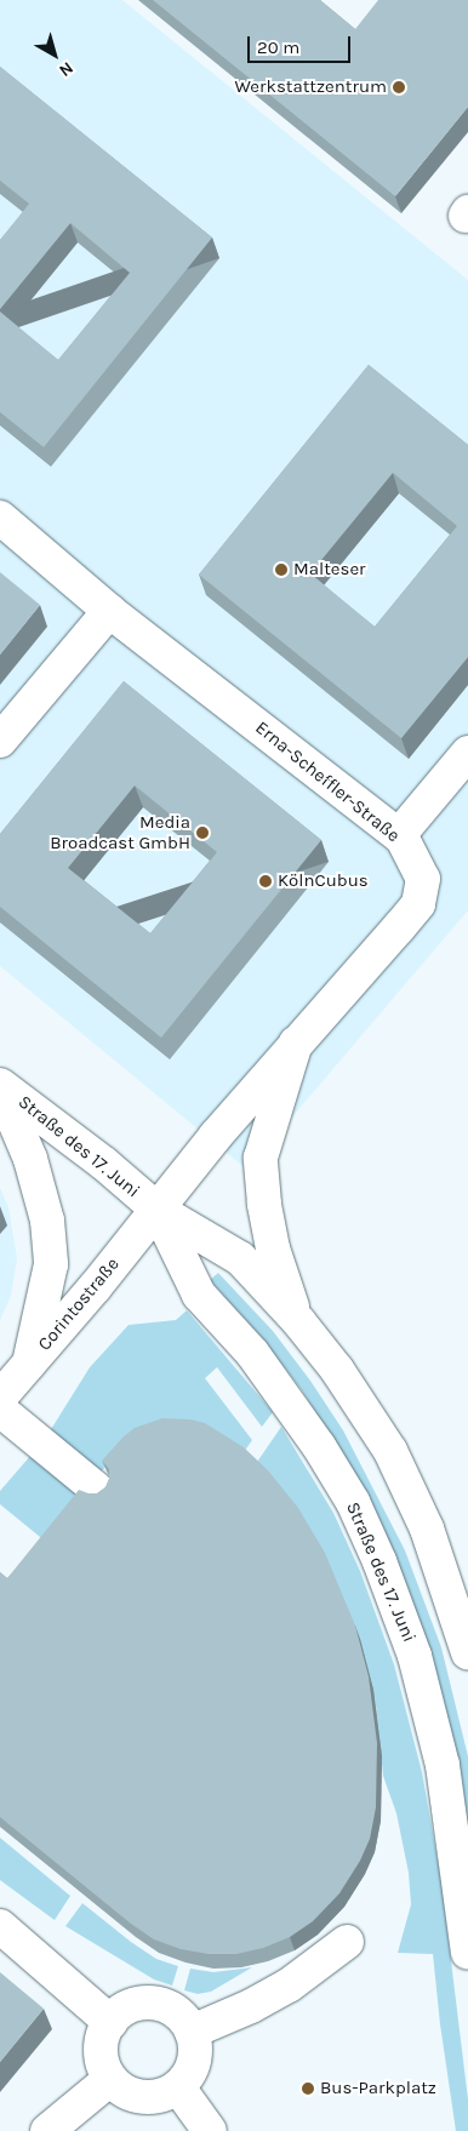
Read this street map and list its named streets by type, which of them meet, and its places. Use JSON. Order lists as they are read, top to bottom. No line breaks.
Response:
{"streets":{"main road":["Erna-Scheffler-Straße","Straße des 17. Juni","Corintostraße"]},"crossings":[["Erna-Scheffler-Straße","Straße des 17. Juni"],["Erna-Scheffler-Straße","Corintostraße"],["Straße des 17. Juni","Corintostraße"]],"places":["Werkstattzentrum","Malteser","Media Broadcast GmbH","KölnCubus","Bus-Parkplatz"],"scale_bar":"20 m","north":"bottom right"}
